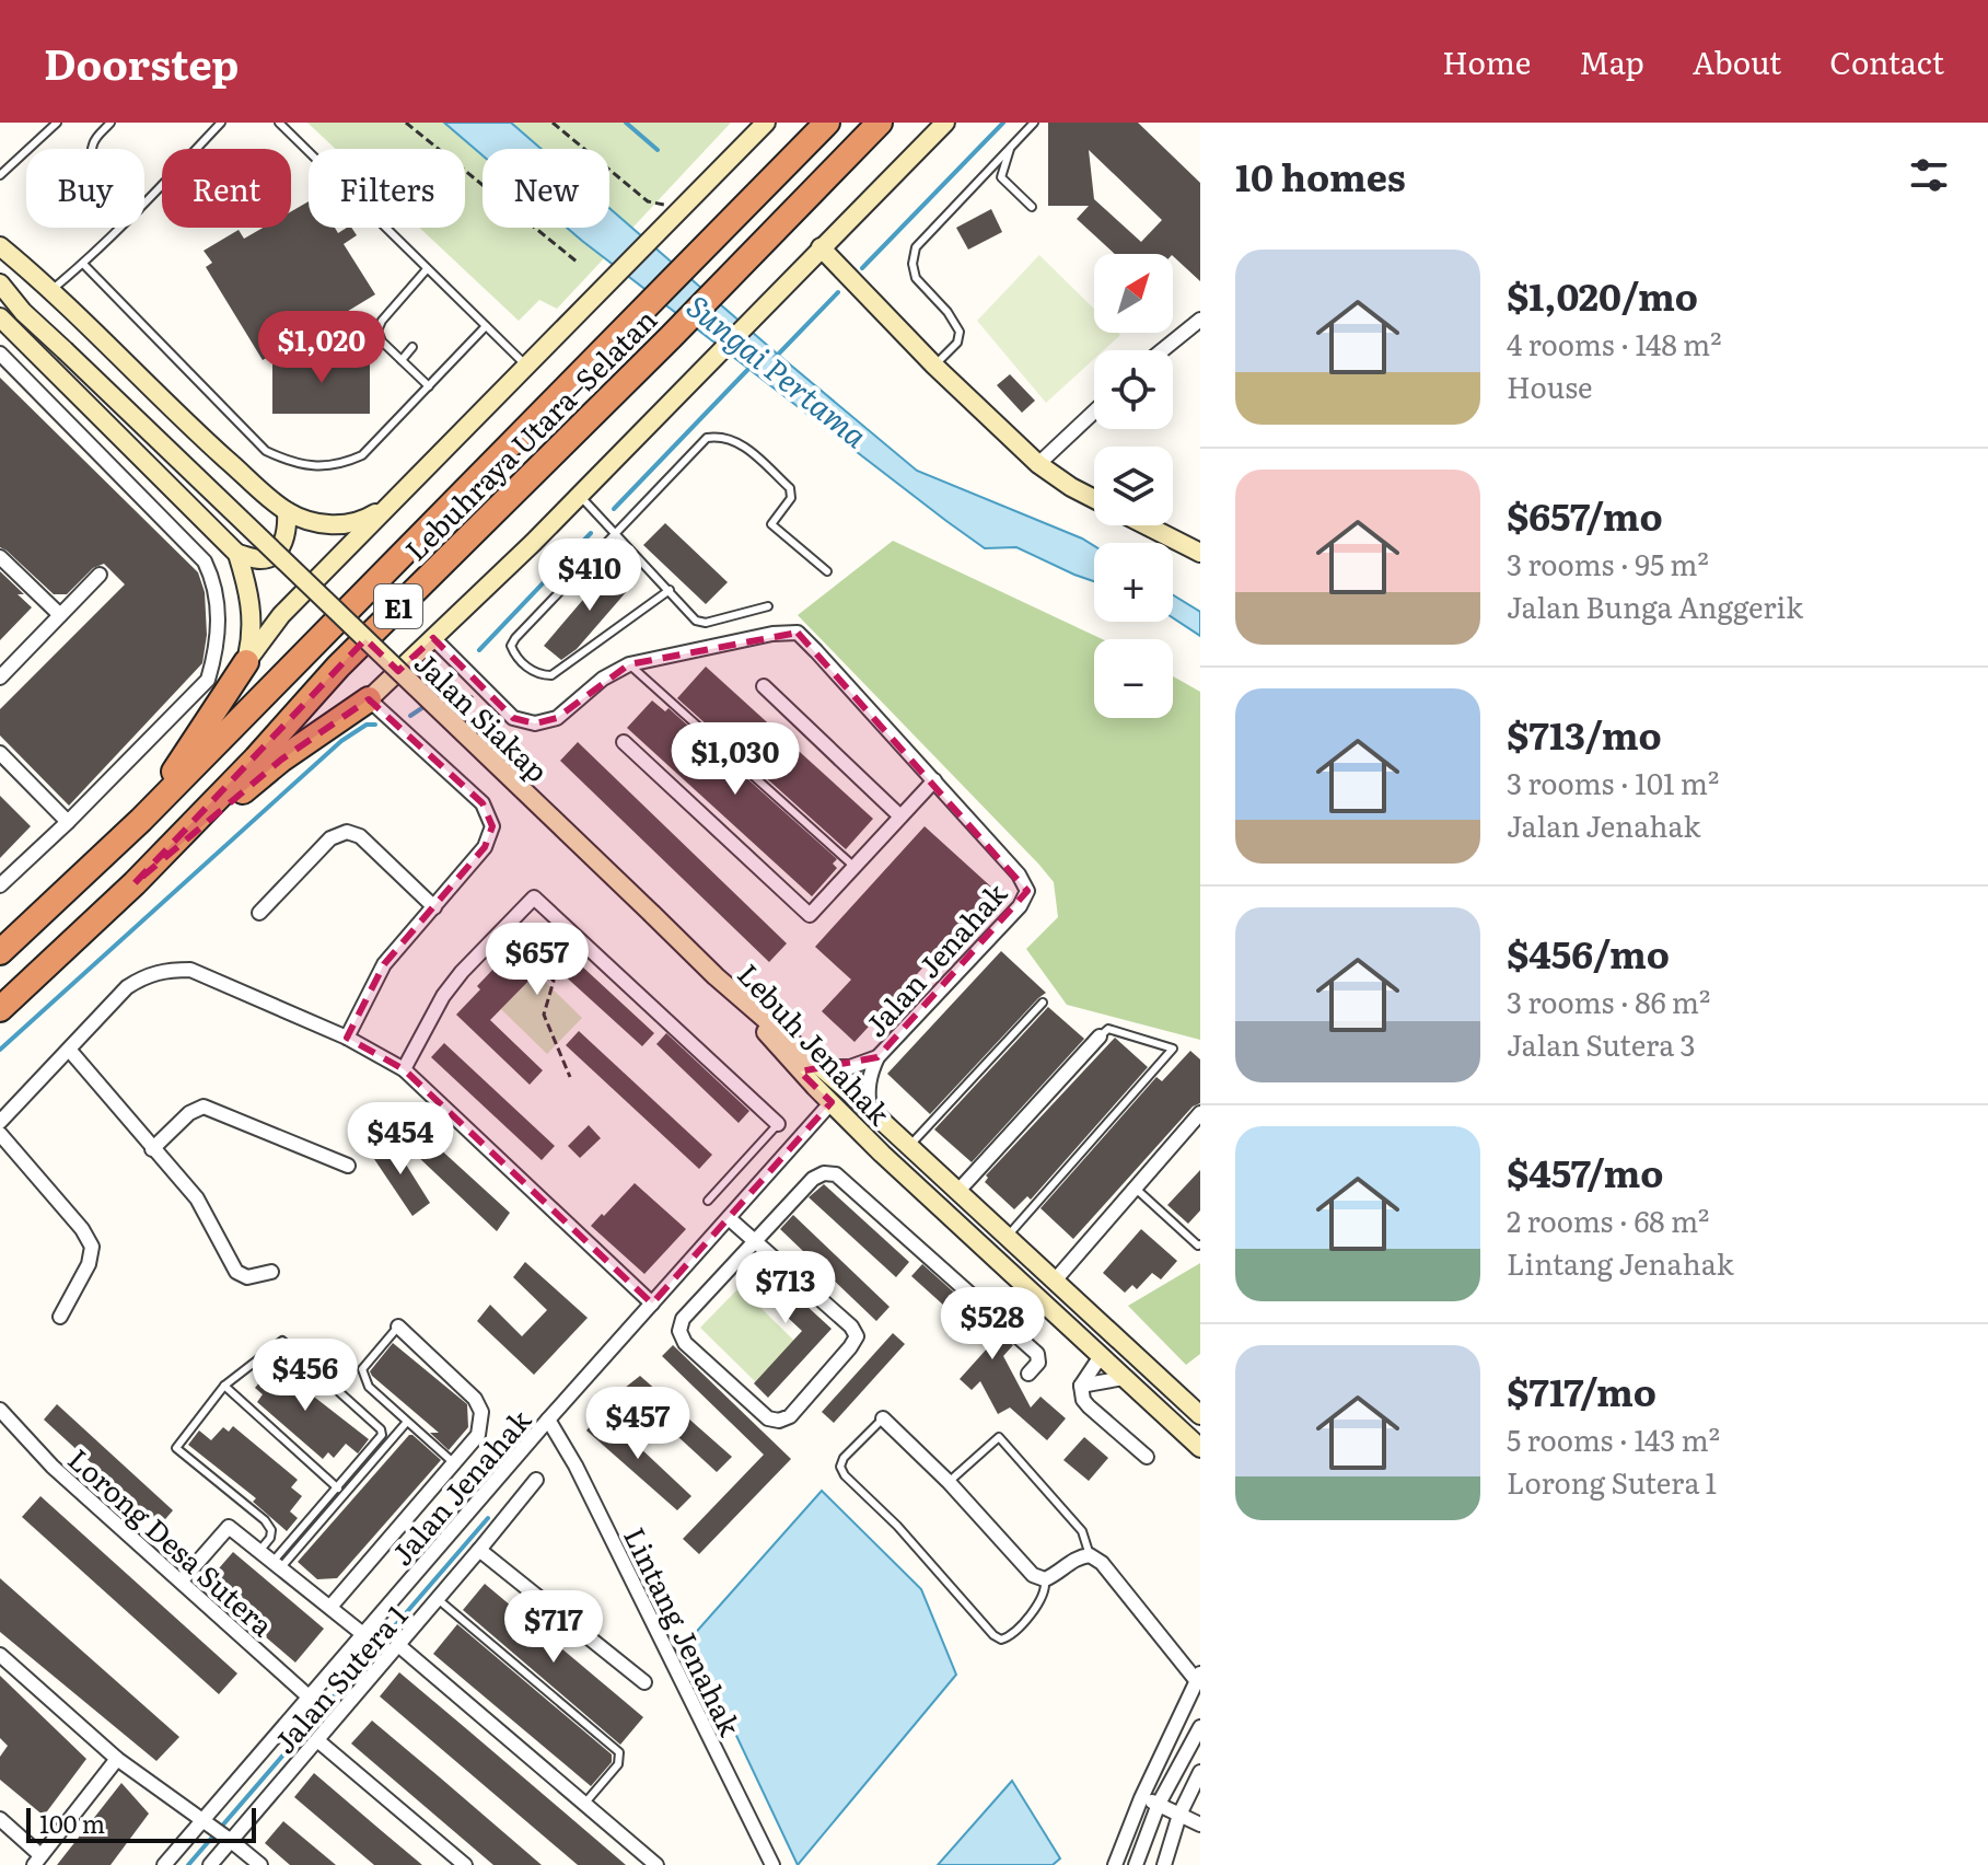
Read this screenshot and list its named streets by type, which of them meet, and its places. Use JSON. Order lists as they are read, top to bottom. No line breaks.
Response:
{"streets":{"highway":["Lebuhraya Utara–Selatan","E1"],"street":["Jalan Siakap","Jalan Jenahak","Lebuh Jenahak","Lorong Desa Sutera","Lintang Jenahak","Jalan Sutera 1"]},"crossings":[["Jalan Siakap","Lebuh Jenahak"],["Jalan Jenahak","Lebuh Jenahak"],["Jalan Jenahak","Lorong Desa Sutera"],["Jalan Jenahak","Lintang Jenahak"]],"water":["Sungai Pertama"],"scale_bar":"100 m","north":"top right","page":{"header":"Doorstep","nav":["Home","Map","About","Contact"],"heading":"10 homes","chip":["Buy","Rent","Filters","New"],"list":[{"name":"$1,020/mo","note":"4 rooms · 148 m² · House"},{"name":"$657/mo","note":"3 rooms · 95 m² · Jalan Bunga Anggerik"},{"name":"$713/mo","note":"3 rooms · 101 m² · Jalan Jenahak"},{"name":"$456/mo","note":"3 rooms · 86 m² · Jalan Sutera 3"},{"name":"$457/mo","note":"2 rooms · 68 m² · Lintang Jenahak"},{"name":"$717/mo","note":"5 rooms · 143 m² · Lorong Sutera 1"}],"map_buttons":["+","−"],"price":["$1,020","$410","$1,030","$657","$454","$713","$528","$456","$457","$717"],"scale":"100 m"}}
